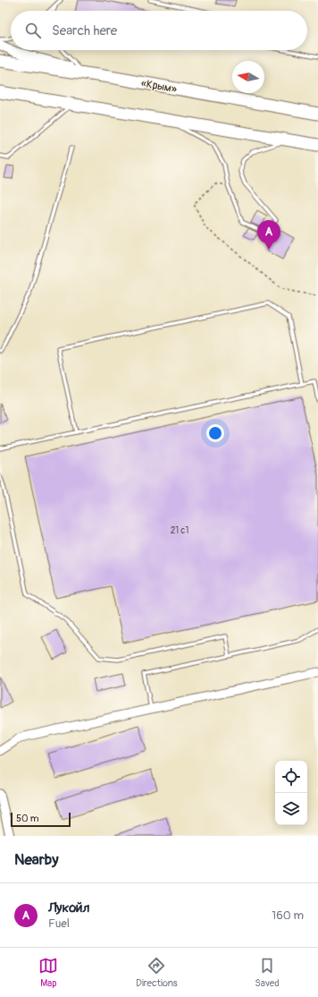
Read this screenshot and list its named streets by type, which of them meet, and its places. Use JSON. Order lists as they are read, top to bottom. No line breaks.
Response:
{"streets":{"highway":["«Крым»"]},"house_numbers":["21 с1"],"scale_bar":"50 m","north":"left","page":{"search":"Search here","pins":"A","scale":"50 m","heading":"Nearby","list":[{"mark":"A","name":"Лукойл","note":"Fuel","value":"160 m"}],"nav":["Map","Directions","Saved"]}}
